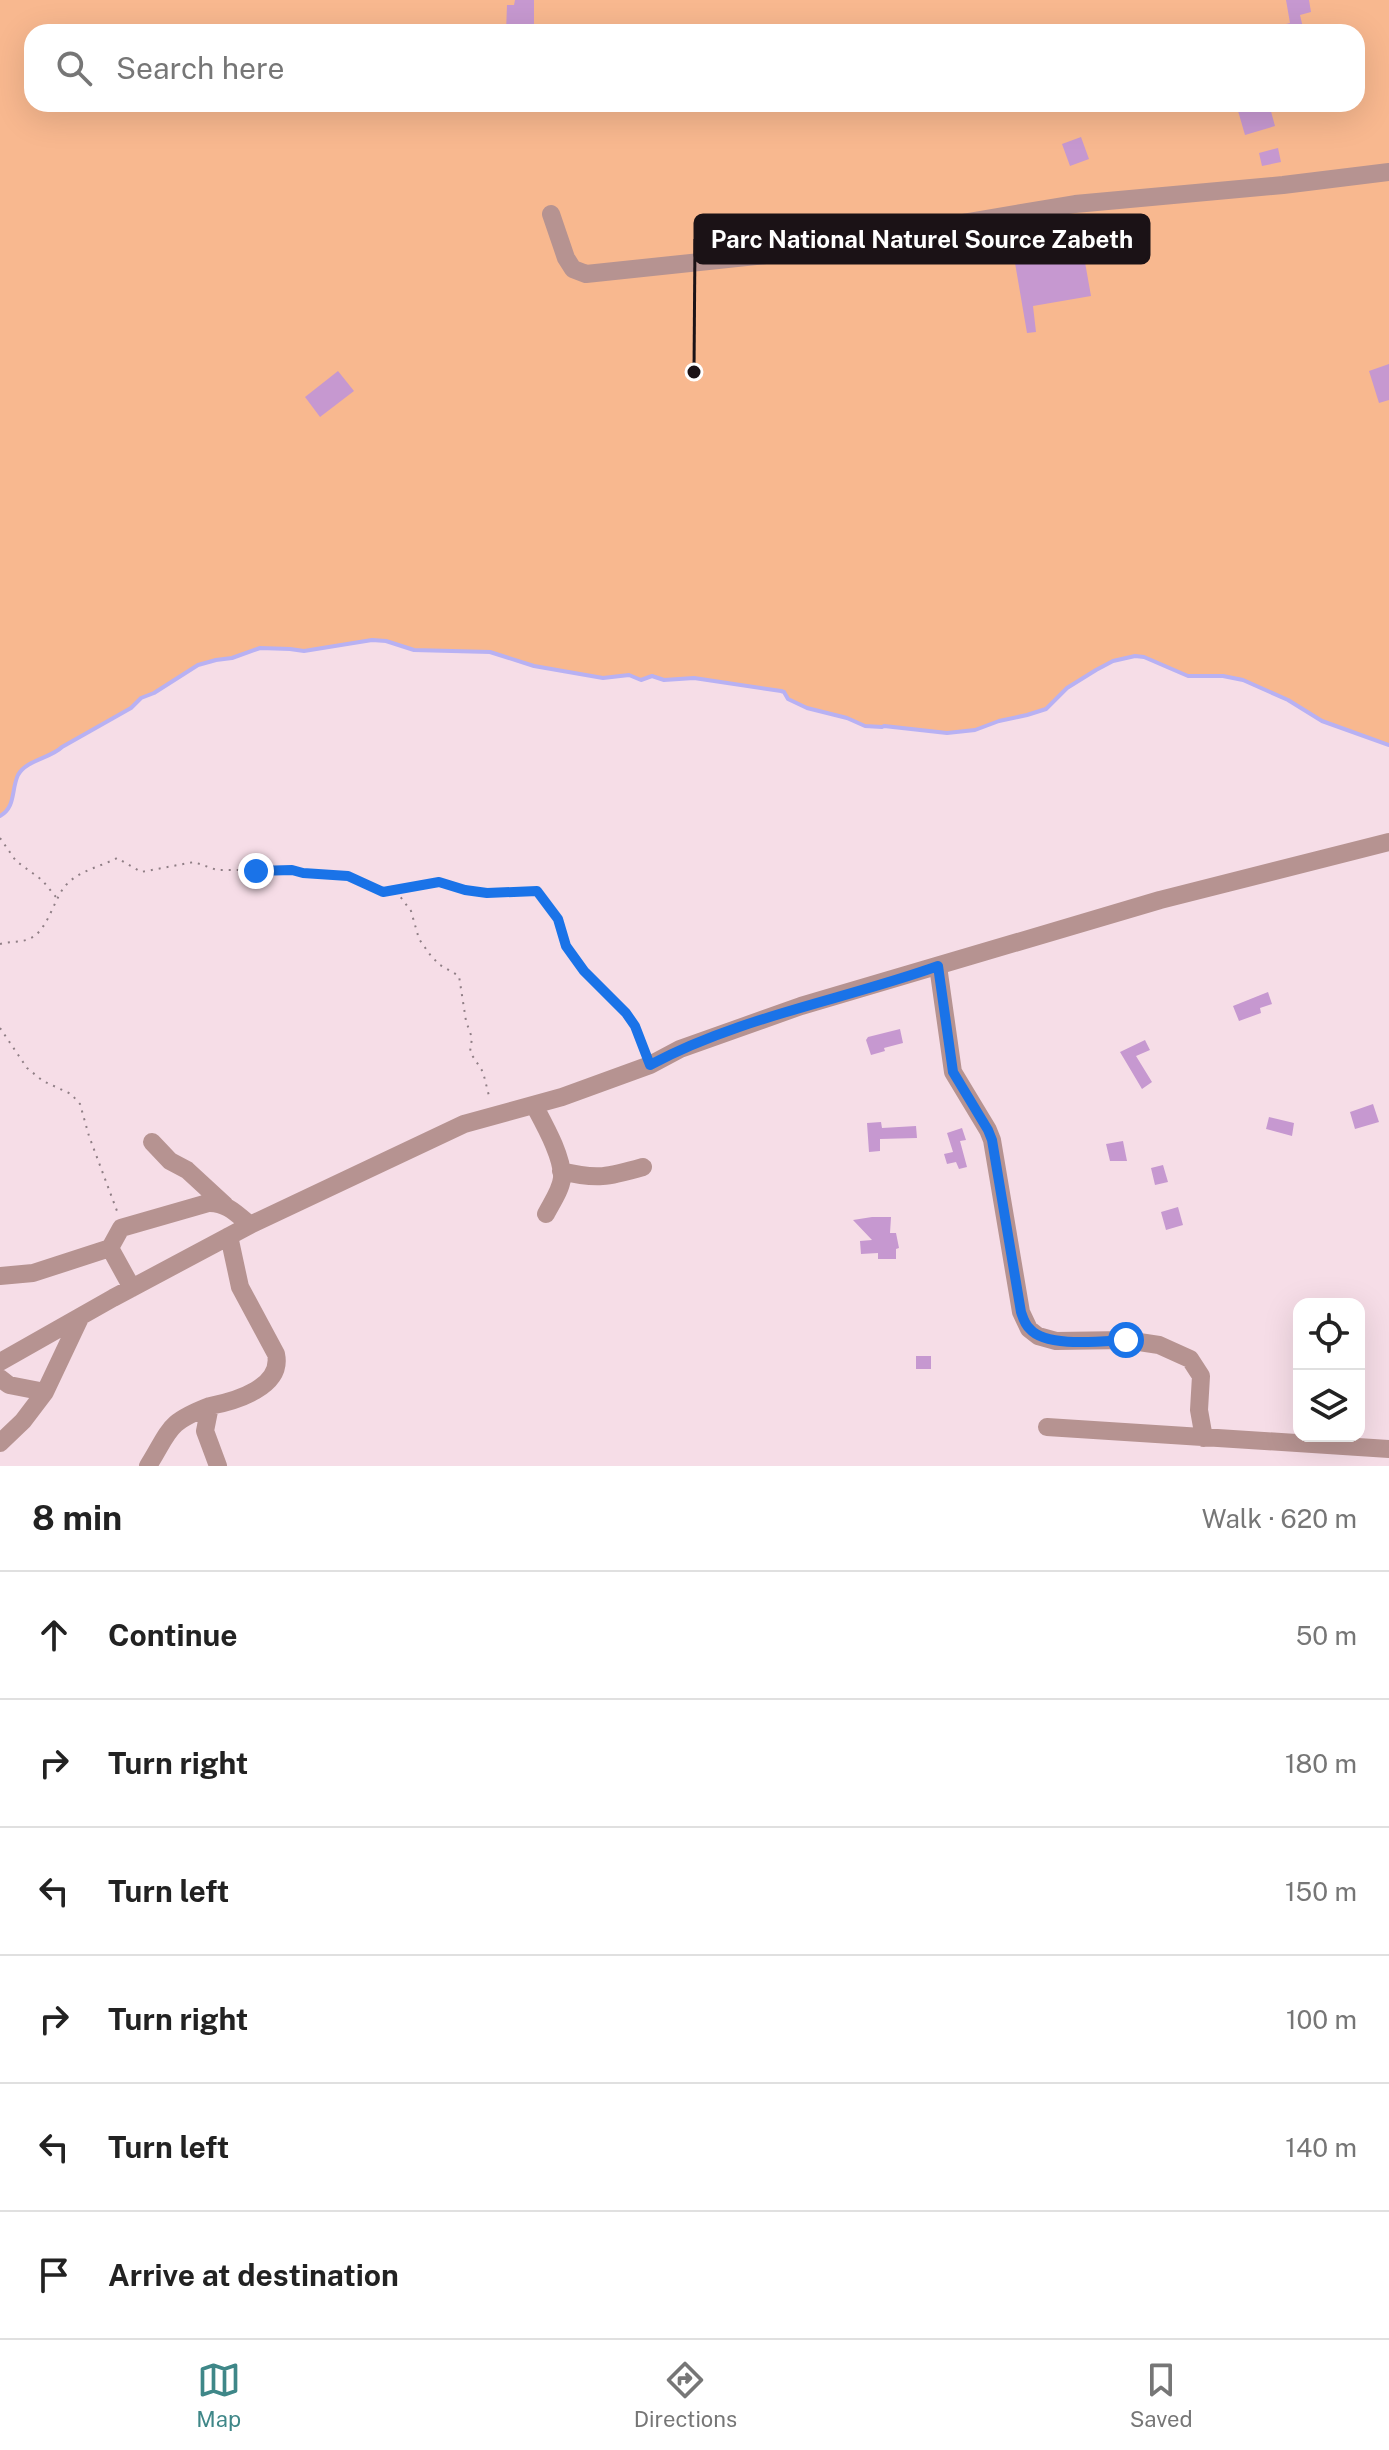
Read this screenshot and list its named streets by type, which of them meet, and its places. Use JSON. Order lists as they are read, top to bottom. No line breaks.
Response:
{"places":["Parc National Naturel Source Zabeth"],"page":{"search":"Search here","heading":["8 min","Walk · 620 m"],"list":[["Continue","50 m"],["Turn right","180 m"],["Turn left","150 m"],["Turn right","100 m"],["Turn left","140 m"],"Arrive at destination"],"nav":["Map","Directions","Saved"]}}
